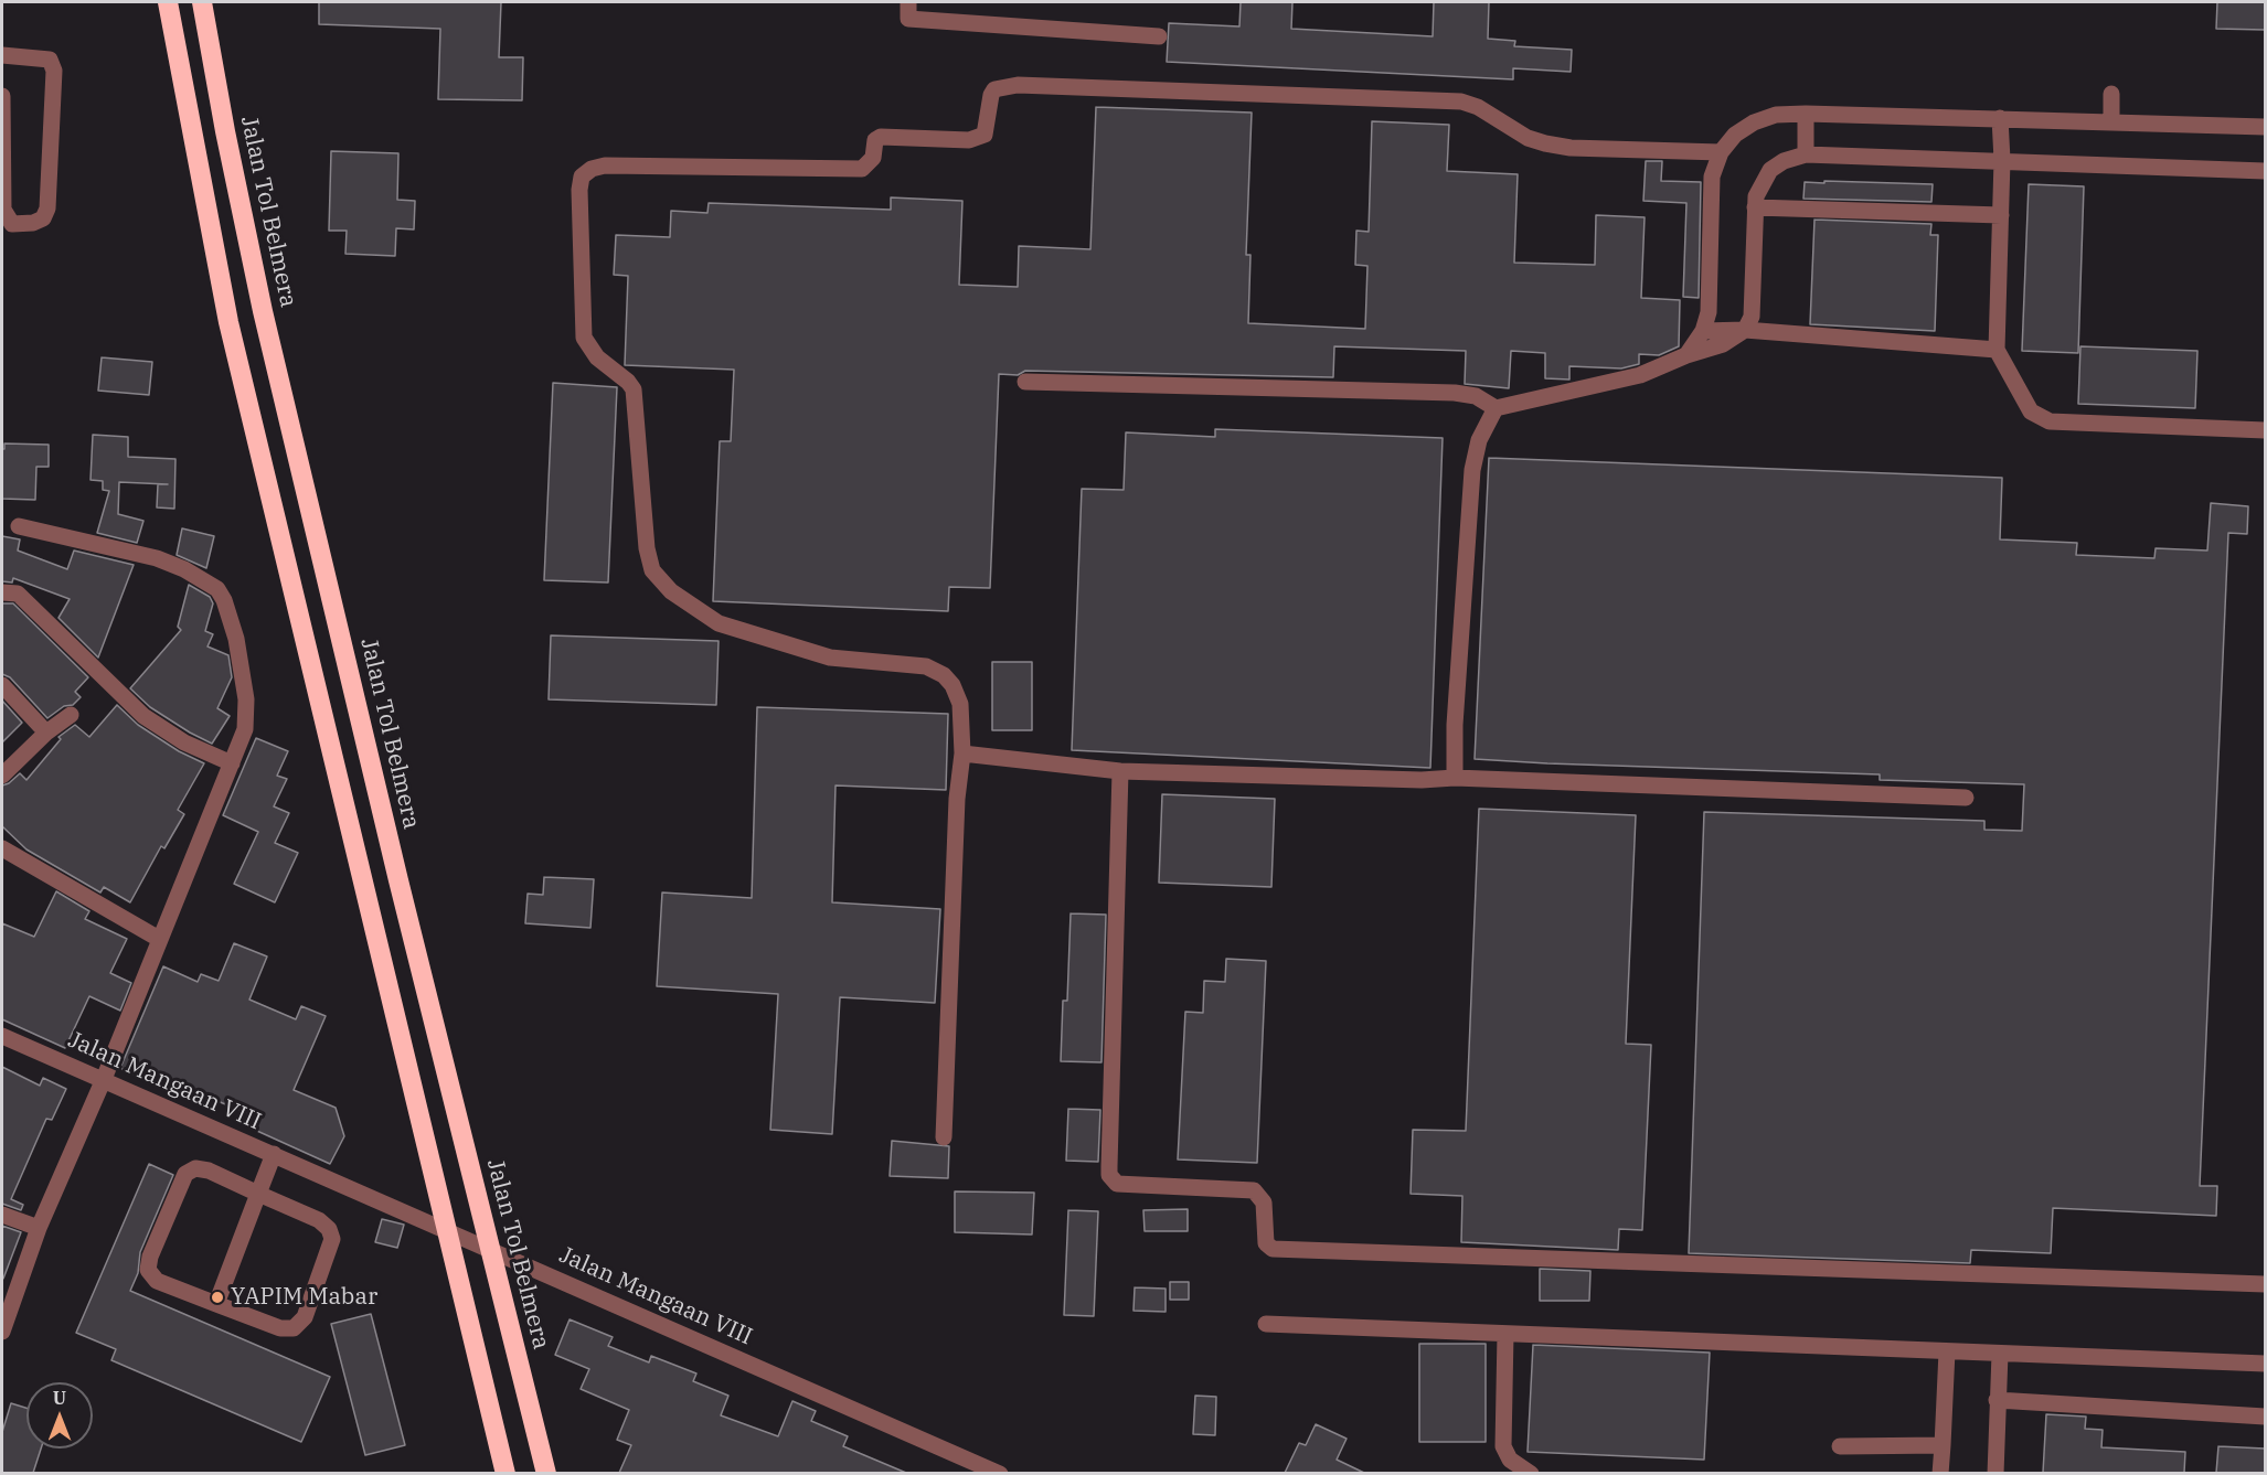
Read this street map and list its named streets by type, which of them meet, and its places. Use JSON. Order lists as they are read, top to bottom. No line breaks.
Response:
{"streets":{"highway":["Jalan Tol Belmera"],"street":["Jalan Mangaan VIII"]},"places":["YAPIM Mabar"],"north":"top"}
